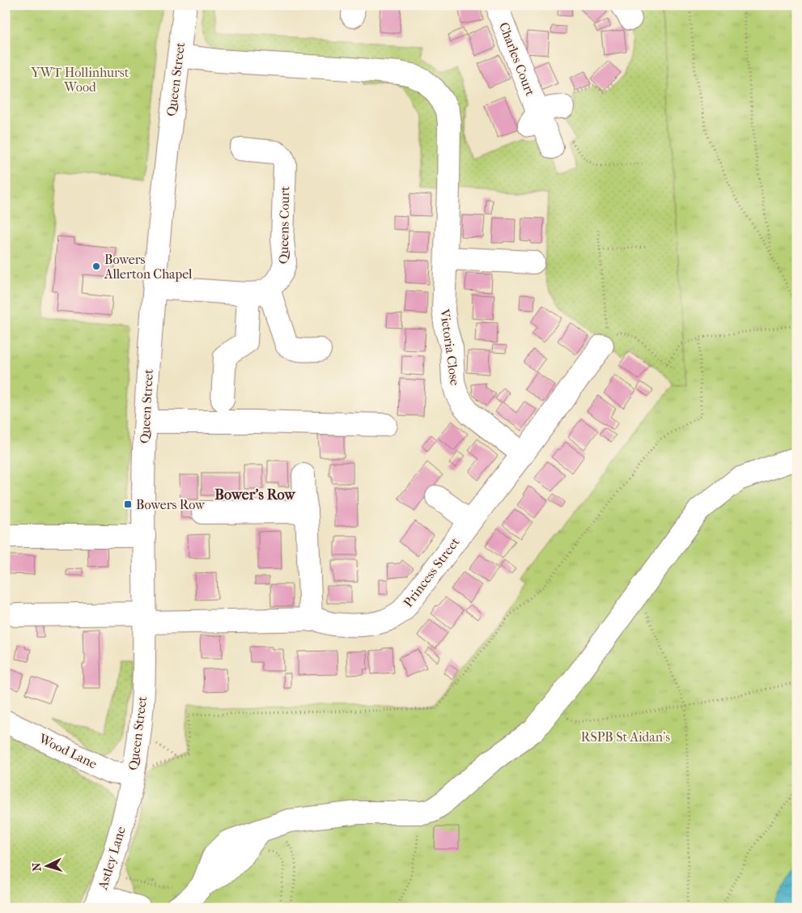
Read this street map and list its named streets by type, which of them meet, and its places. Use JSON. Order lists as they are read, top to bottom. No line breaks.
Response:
{"streets":{"street":["Charles Court","Queen Street","Queens Court","Victoria Close","Princess Street","Wood Lane","Astley Lane"]},"crossings":[["Queen Street","Victoria Close"],["Queen Street","Princess Street"],["Queen Street","Wood Lane"],["Queen Street","Astley Lane"],["Victoria Close","Princess Street"]],"districts":["Bower's Row"],"parks":["YWT Hollinhurst Wood","RSPB St Aidan's"],"places":{"other":["Bowers Allerton Chapel"],"transit":["Bowers Row"]},"north":"left"}
